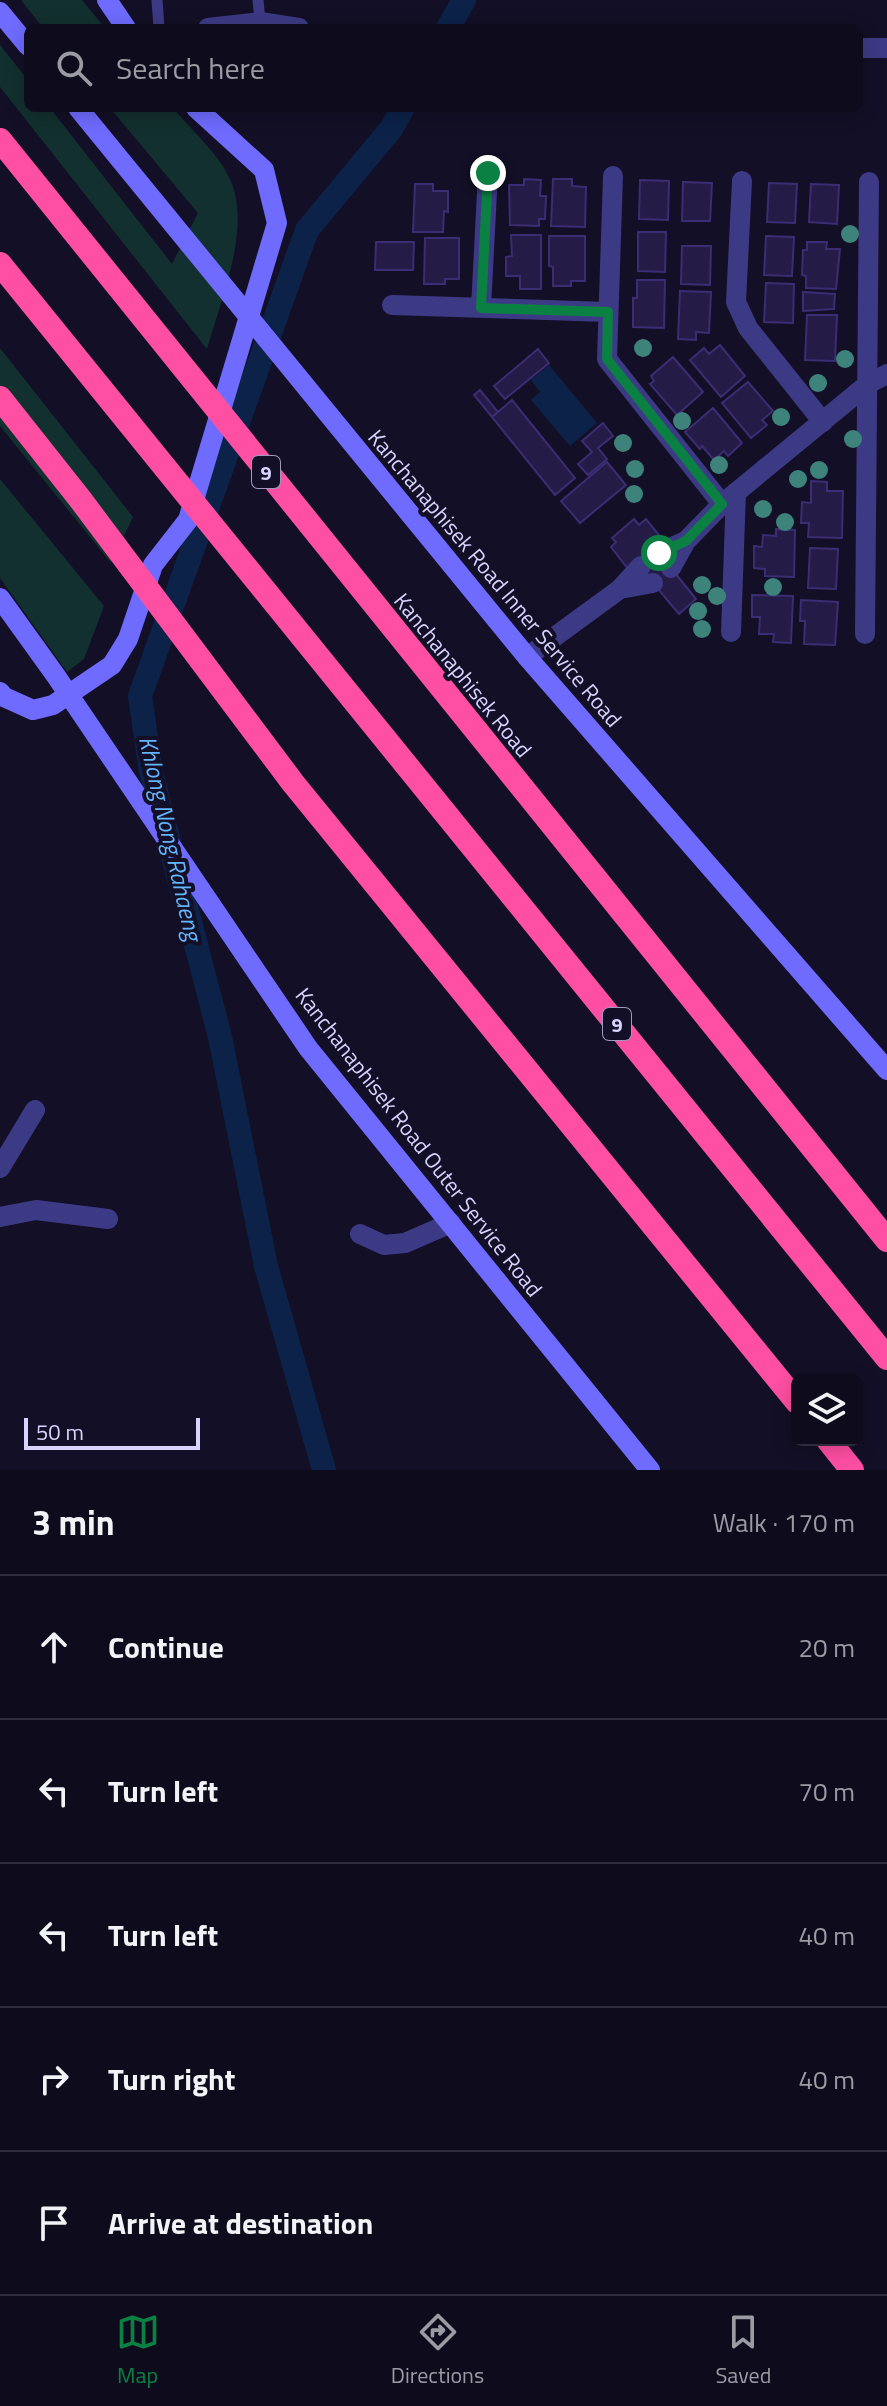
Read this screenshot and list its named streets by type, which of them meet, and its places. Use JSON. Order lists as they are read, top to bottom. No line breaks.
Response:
{"streets":{"highway":["9","Kanchanaphisek Road"],"main road":["Kanchanaphisek Road Inner Service Road","Kanchanaphisek Road Outer Service Road"]},"water":["Khlong Nong Rahaeng"],"scale_bar":"50 m","page":{"search":"Search here","scale":"50 m","heading":["3 min","Walk · 170 m"],"list":[["Continue","20 m"],["Turn left","70 m"],["Turn left","40 m"],["Turn right","40 m"],"Arrive at destination"],"nav":["Map","Directions","Saved"]}}
